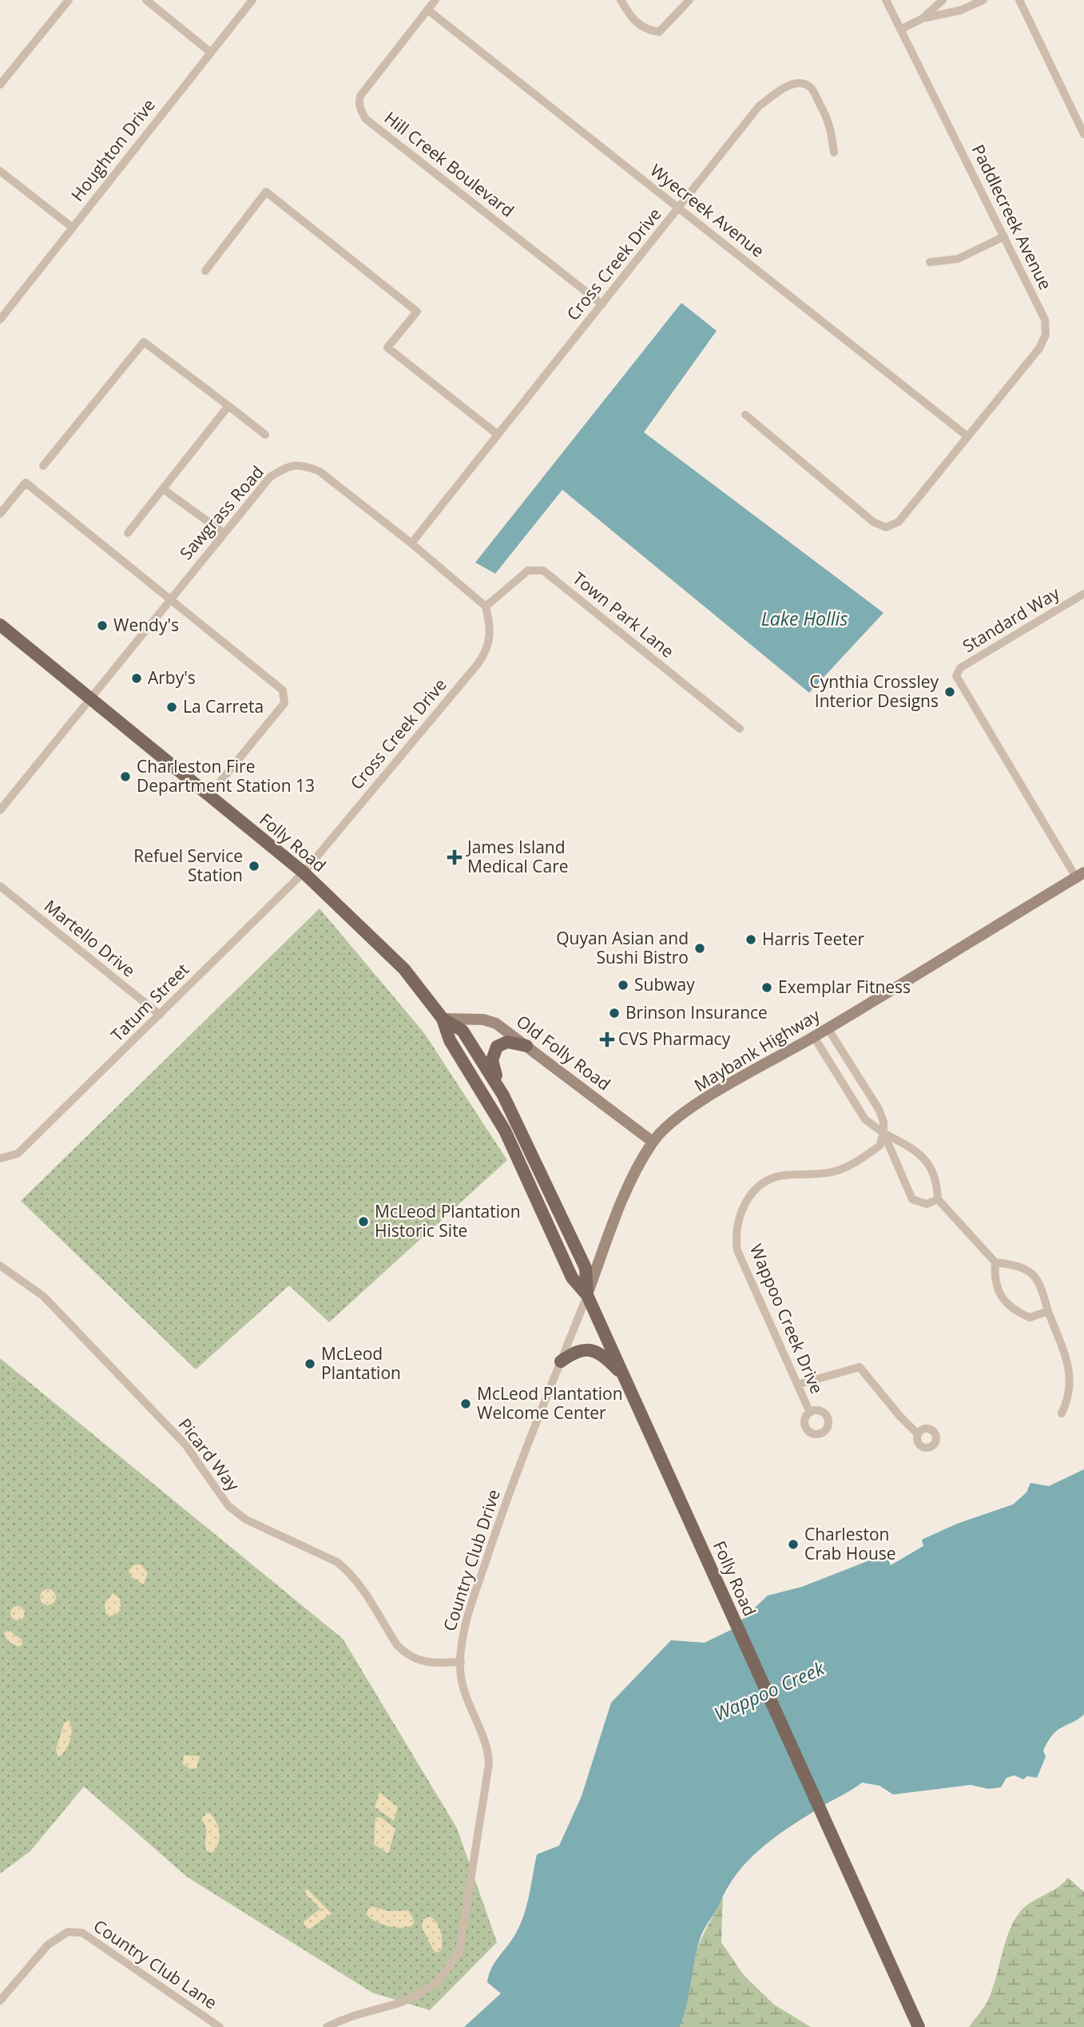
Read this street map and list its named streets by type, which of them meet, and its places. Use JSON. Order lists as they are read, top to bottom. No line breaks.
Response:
{"streets":{"main road":["Folly Road","Maybank Highway","Old Folly Road"],"street":["Houghton Drive","Hill Creek Boulevard","Wyecreek Avenue","Paddlecreek Avenue","Cross Creek Drive","Sawgrass Road","Town Park Lane","Standard Way","Martello Drive","Tatum Street","Wappoo Creek Drive","Picard Way","Country Club Drive","Country Club Lane"]},"crossings":[["Hill Creek Boulevard","Wyecreek Avenue"],["Hill Creek Boulevard","Cross Creek Drive"],["Wyecreek Avenue","Paddlecreek Avenue"],["Wyecreek Avenue","Cross Creek Drive"],["Cross Creek Drive","Sawgrass Road"],["Cross Creek Drive","Town Park Lane"],["Cross Creek Drive","Folly Road"],["Cross Creek Drive","Tatum Street"],["Sawgrass Road","Town Park Lane"],["Sawgrass Road","Folly Road"],["Standard Way","Maybank Highway"],["Folly Road","Tatum Street"],["Folly Road","Maybank Highway"],["Folly Road","Old Folly Road"],["Folly Road","Country Club Drive"],["Martello Drive","Tatum Street"],["Maybank Highway","Old Folly Road"],["Maybank Highway","Country Club Drive"],["Picard Way","Country Club Drive"]],"water":["Lake Hollis","Wappoo Creek"],"places":{"other":["Wendy's","Arby's","Cynthia Crossley Interior Designs","La Carreta","Charleston Fire Department Station 13","Refuel Service Station","Harris Teeter","Quyan Asian and Sushi Bistro","Subway","Exemplar Fitness","Brinson Insurance","McLeod Plantation Historic Site","McLeod Plantation","McLeod Plantation Welcome Center","Charleston Crab House"],"health":["James Island Medical Care","CVS Pharmacy"]}}
